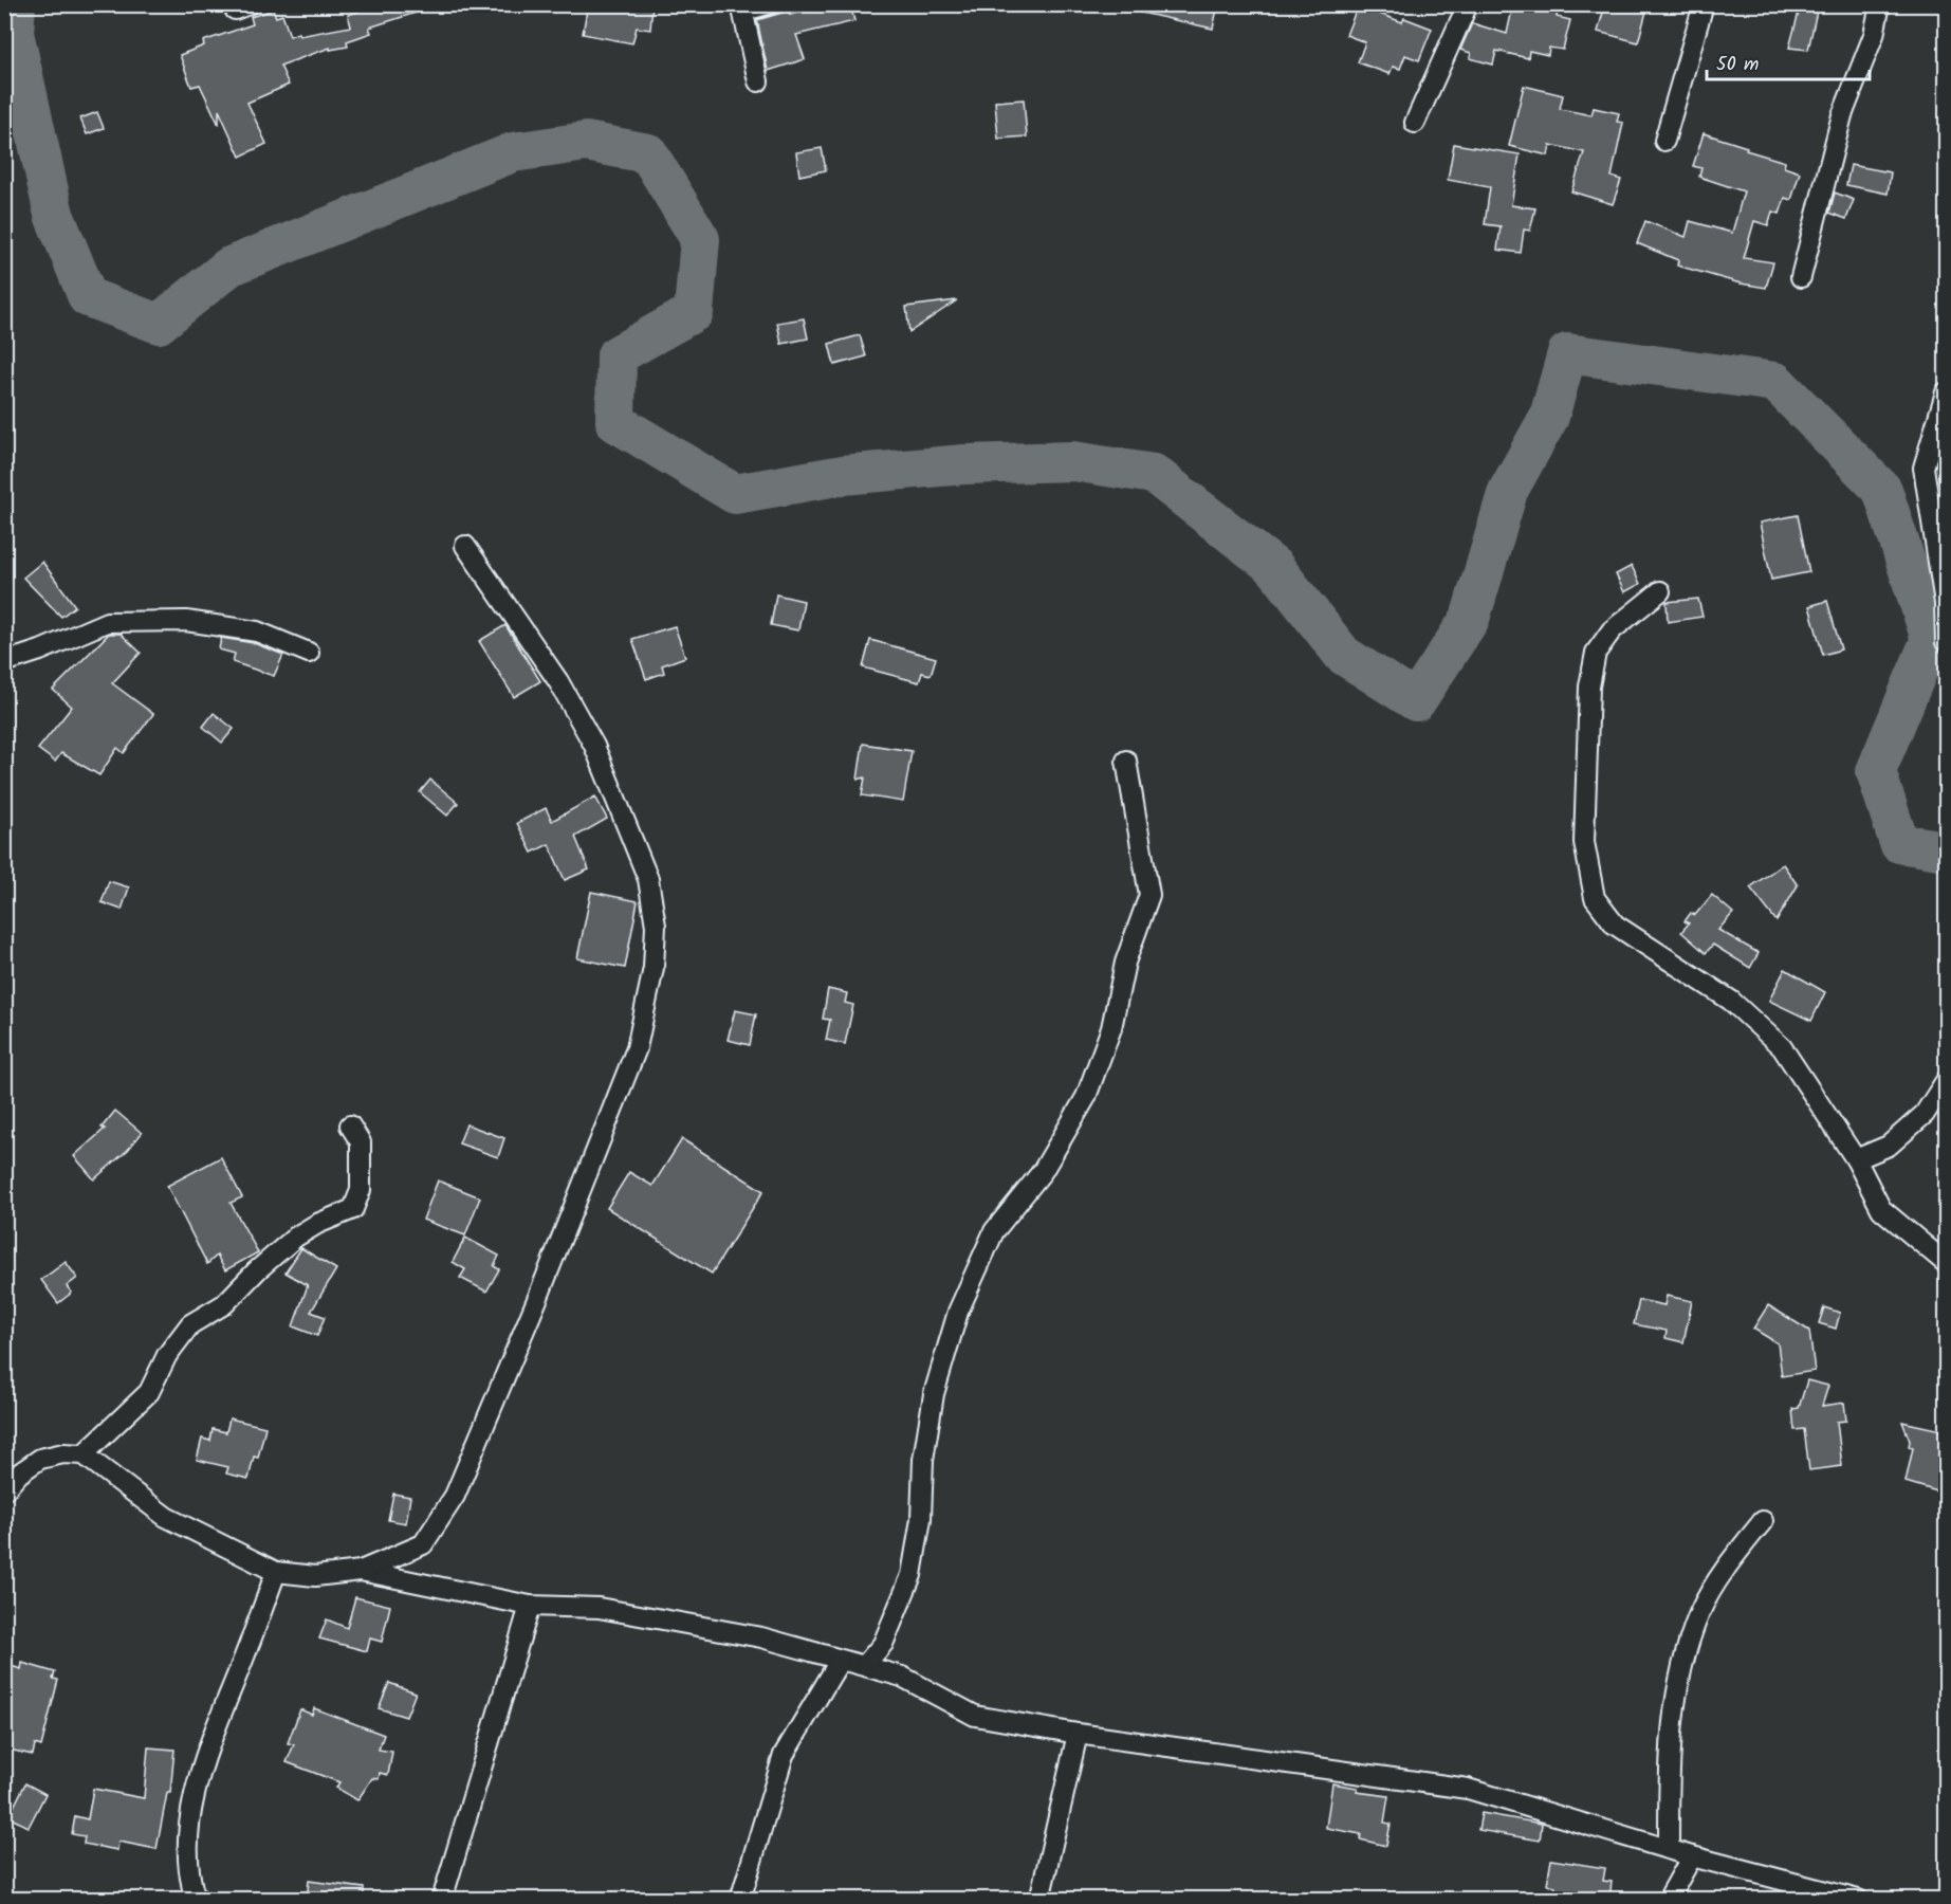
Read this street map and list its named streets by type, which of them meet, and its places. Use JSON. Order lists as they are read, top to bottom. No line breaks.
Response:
{"scale_bar":"50 m"}
